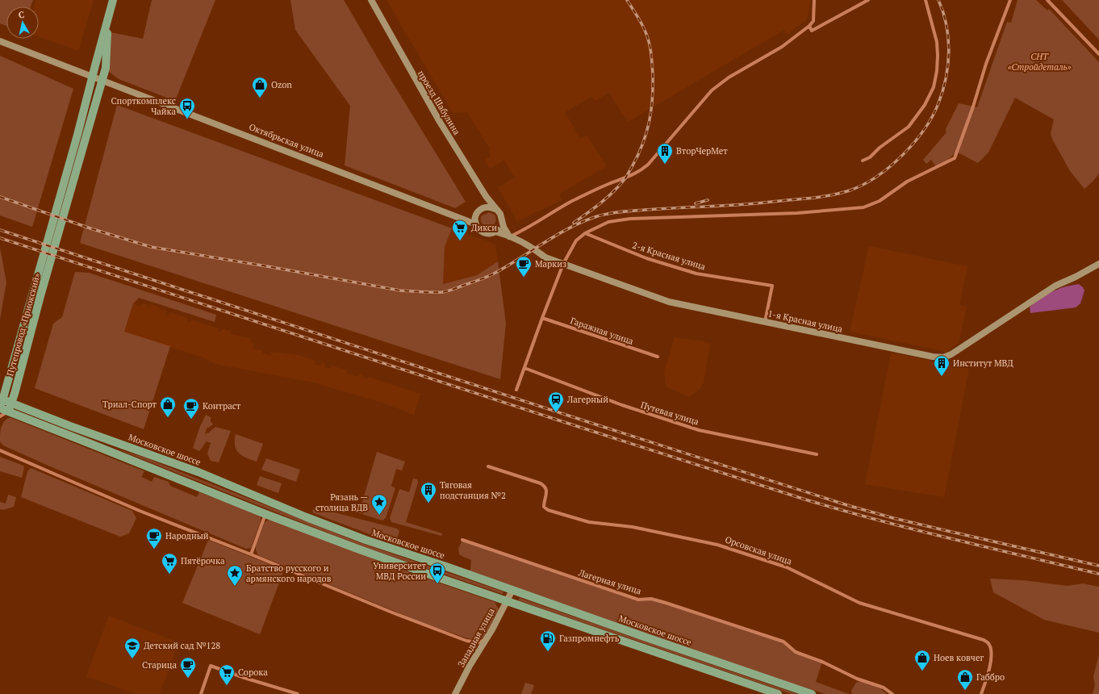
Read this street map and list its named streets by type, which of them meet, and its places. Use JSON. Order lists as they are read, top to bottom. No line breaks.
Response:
{"streets":{"main road":["Путепровод «Приокский»","Московское шоссе"],"street":["проезд Шабулина","Октябрьская улица","2-я Красная улица","1-я Красная улица","Гаражная улица","Путевая улица","Орсовская улица","Лагерная улица","Западная улица"]},"crossings":[["проезд Шабулина","Октябрьская улица"],["проезд Шабулина","1-я Красная улица"],["Октябрьская улица","1-я Красная улица"],["2-я Красная улица","1-я Красная улица"],["Путепровод «Приокский»","Московское шоссе"],["Московское шоссе","Западная улица"]],"parks":["СНТ «Стройдеталь»"],"places":{"shop":["Ozon","Триал-Спорт","Ноев ковчег","Габбро"],"bus stop":["Спорткомплекс Чайка","Университет МВД России"],"building":["ВторЧерМет","Институт МВД","Тяговая подстанция №2"],"supermarket":["Дикси","Пятёрочка","Сорока"],"cafe":["Маркиз","Контраст","Народный","Старица"],"station":["Лагерный"],"place":["Рязань — столица ВДВ","Братство русского и армянского народов"],"fuel station":["Газпромнефть"],"school or university":["Детский сад №128"]},"north":"top"}
